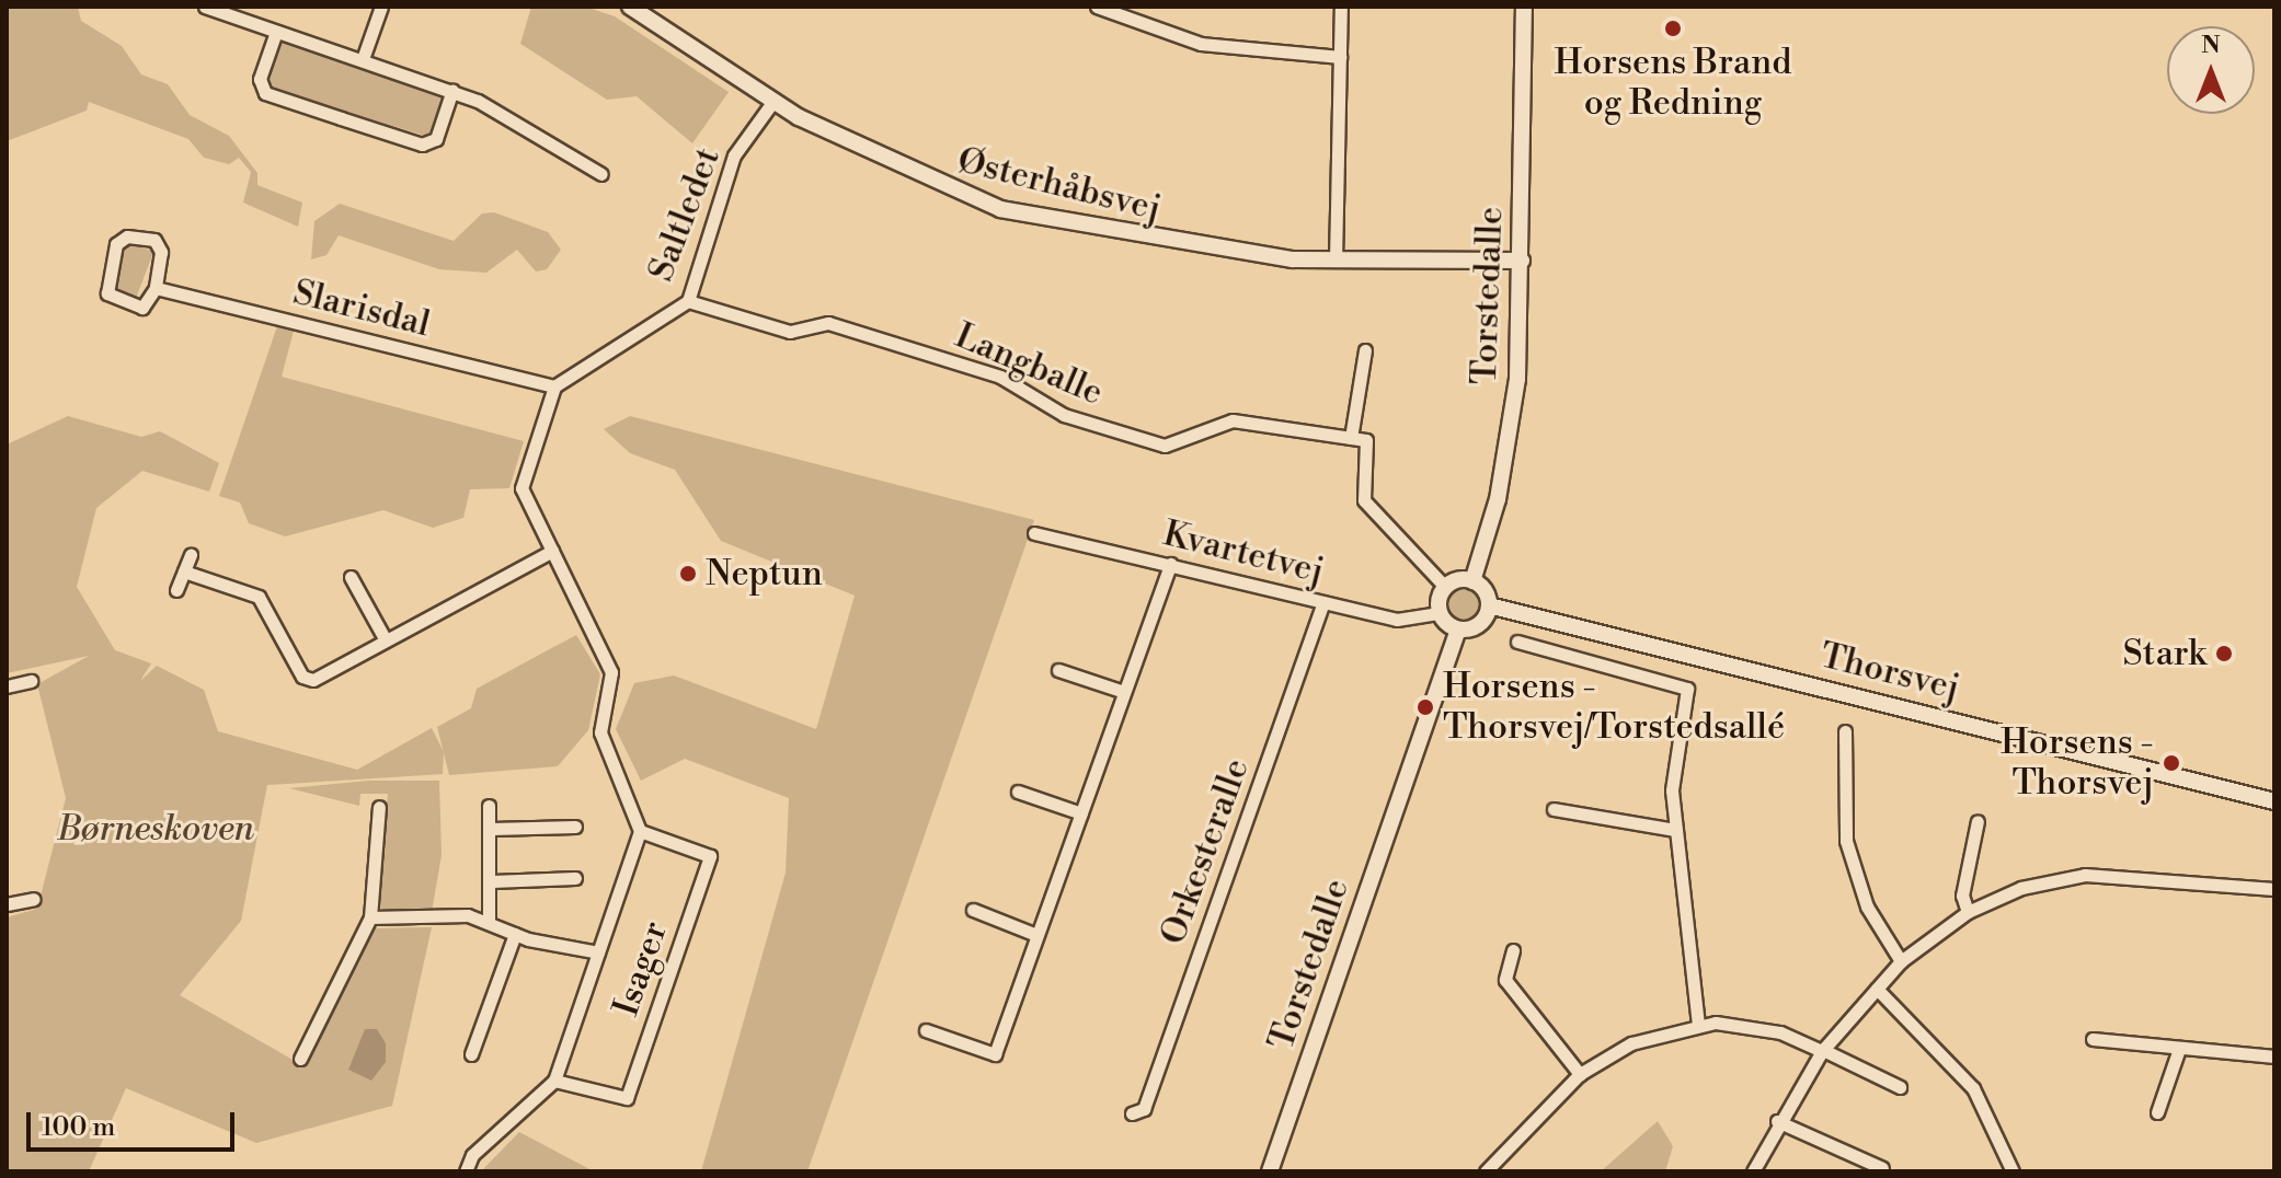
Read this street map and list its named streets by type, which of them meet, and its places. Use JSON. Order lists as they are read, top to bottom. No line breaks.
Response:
{"streets":{"street":["Østerhåbsvej","Saltledet","Torstedalle","Slarisdal","Langballe","Kvartetvej","Thorsvej","Orkesteralle","Isager"]},"crossings":[["Østerhåbsvej","Saltledet"],["Østerhåbsvej","Torstedalle"],["Saltledet","Slarisdal"],["Saltledet","Langballe"],["Torstedalle","Kvartetvej"],["Torstedalle","Thorsvej"],["Kvartetvej","Thorsvej"],["Kvartetvej","Orkesteralle"]],"parks":["Børneskoven"],"places":["Horsens Brand og Redning","Neptun","Stark","Horsens - Thorsvej/Torstedsallé","Horsens - Thorsvej"],"scale_bar":"100 m","north":"top"}
